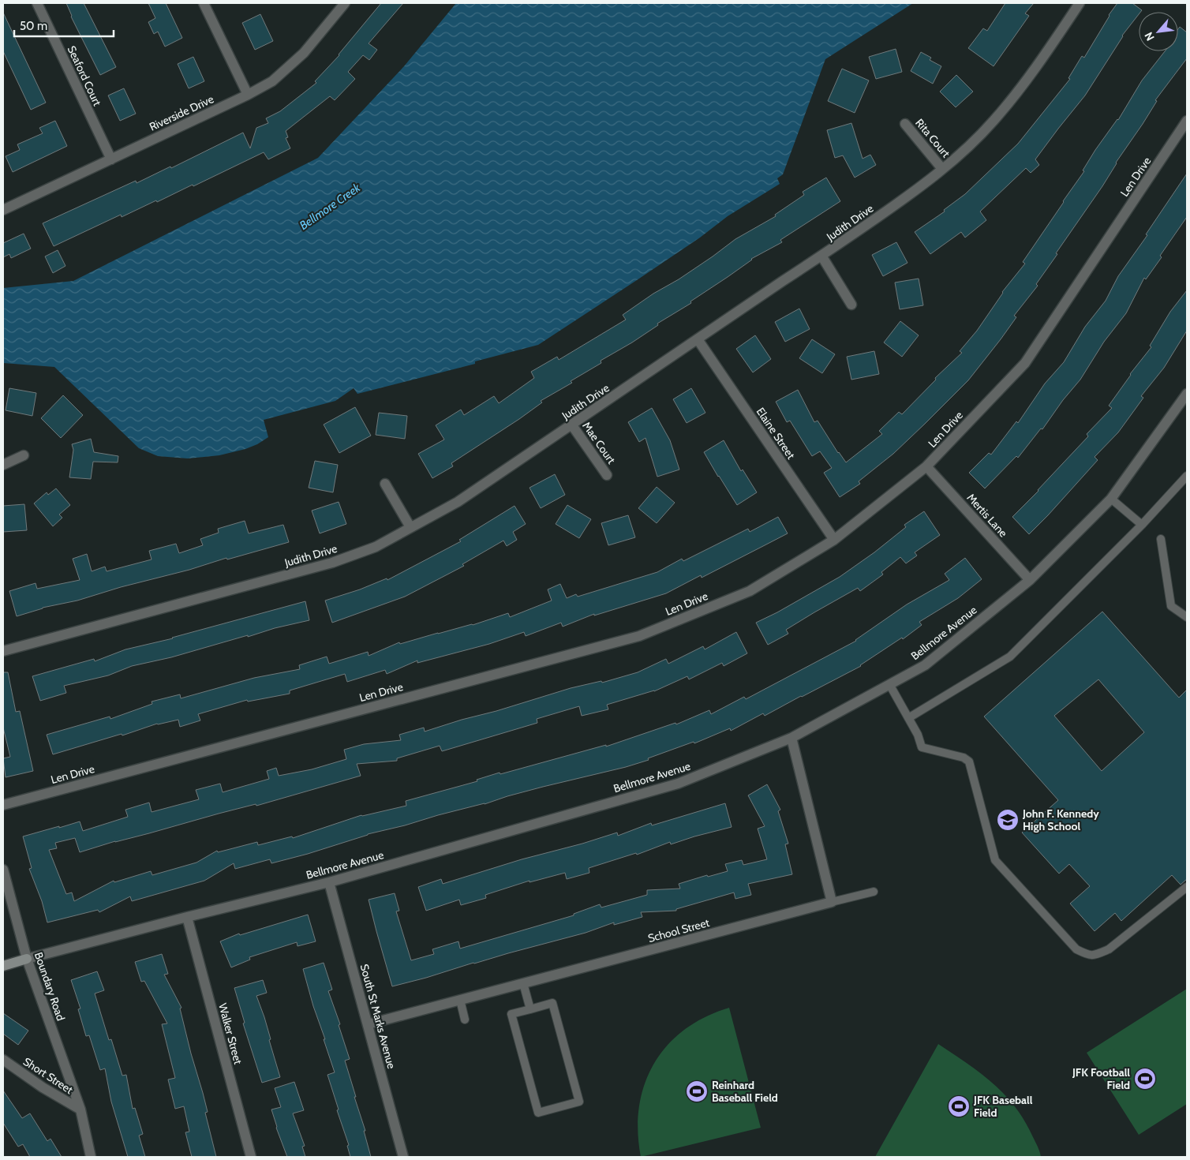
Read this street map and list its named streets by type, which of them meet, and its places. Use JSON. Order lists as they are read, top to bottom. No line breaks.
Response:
{"streets":{"street":["Seaford Court","Riverside Drive","Rita Court","Len Drive","Judith Drive","Elaine Street","Mae Court","Mertis Lane","Bellmore Avenue","School Street","Boundary Road","South St Marks Avenue","Walker Street","Short Street"]},"crossings":[["Seaford Court","Riverside Drive"],["Rita Court","Judith Drive"],["Len Drive","Elaine Street"],["Len Drive","Mertis Lane"],["Judith Drive","Elaine Street"],["Judith Drive","Mae Court"],["Mertis Lane","Bellmore Avenue"],["Bellmore Avenue","Boundary Road"],["Bellmore Avenue","South St Marks Avenue"],["Bellmore Avenue","Walker Street"],["School Street","South St Marks Avenue"],["Boundary Road","Short Street"]],"water":["Bellmore Creek"],"places":{"school or university":["John F. Kennedy High School"],"sports":["JFK Football Field","Reinhard Baseball Field","JFK Baseball Field"]},"scale_bar":"50 m","north":"bottom left"}
